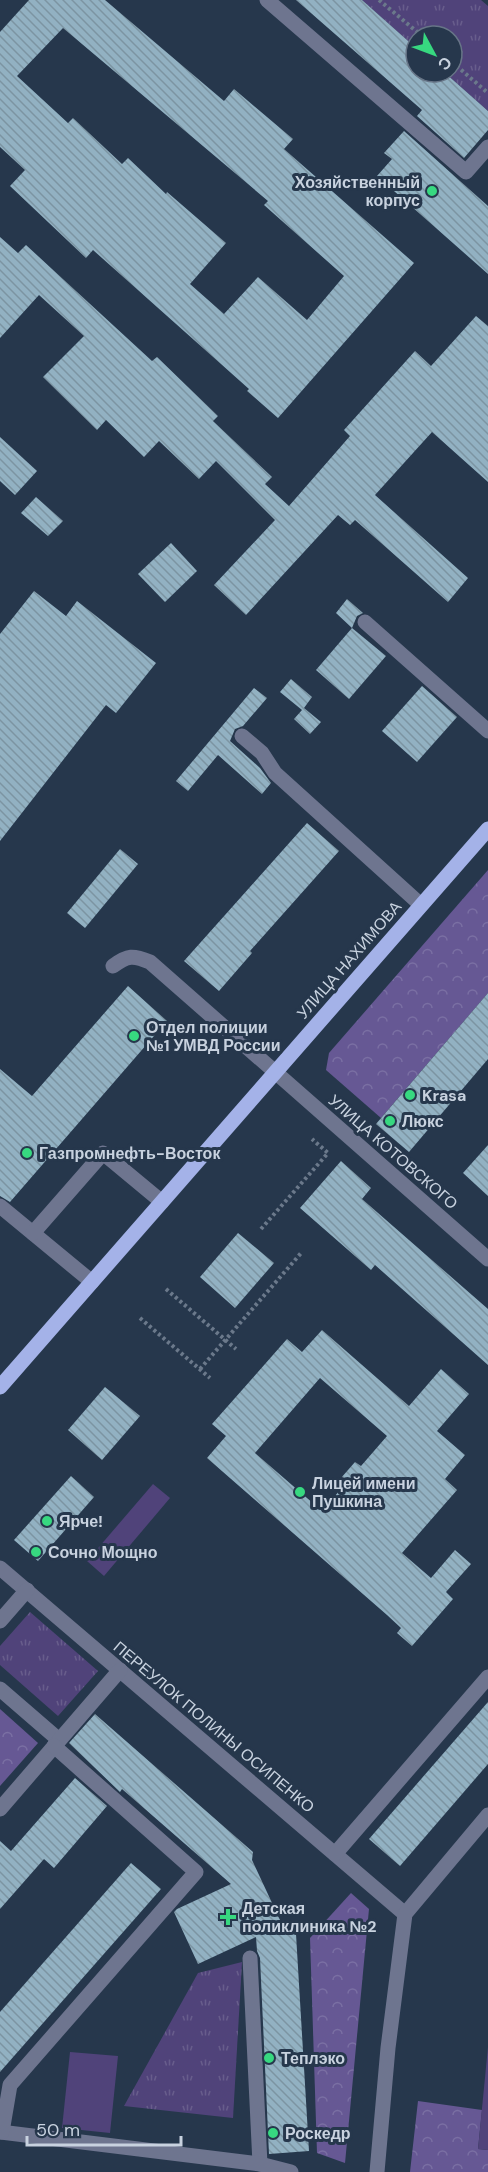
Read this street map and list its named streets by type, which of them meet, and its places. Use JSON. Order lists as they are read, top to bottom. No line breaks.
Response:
{"streets":{"main road":["УЛИЦА НАХИМОВА"],"street":["УЛИЦА КОТОВСКОГО","ПЕРЕУЛОК ПОЛИНЫ ОСИПЕНКО"]},"crossings":[["УЛИЦА НАХИМОВА","УЛИЦА КОТОВСКОГО"]],"places":{"other":["Хозяйственный корпус","Отдел полиции №1 УМВД России","Krasa","Люкс","Газпромнефть-Восток","Лицей имени Пушкина","Ярче!","Сочно Мощно","Теплэко","Роскедр"],"health":["Детская поликлиника №2"]},"scale_bar":"50 m","north":"bottom right"}
